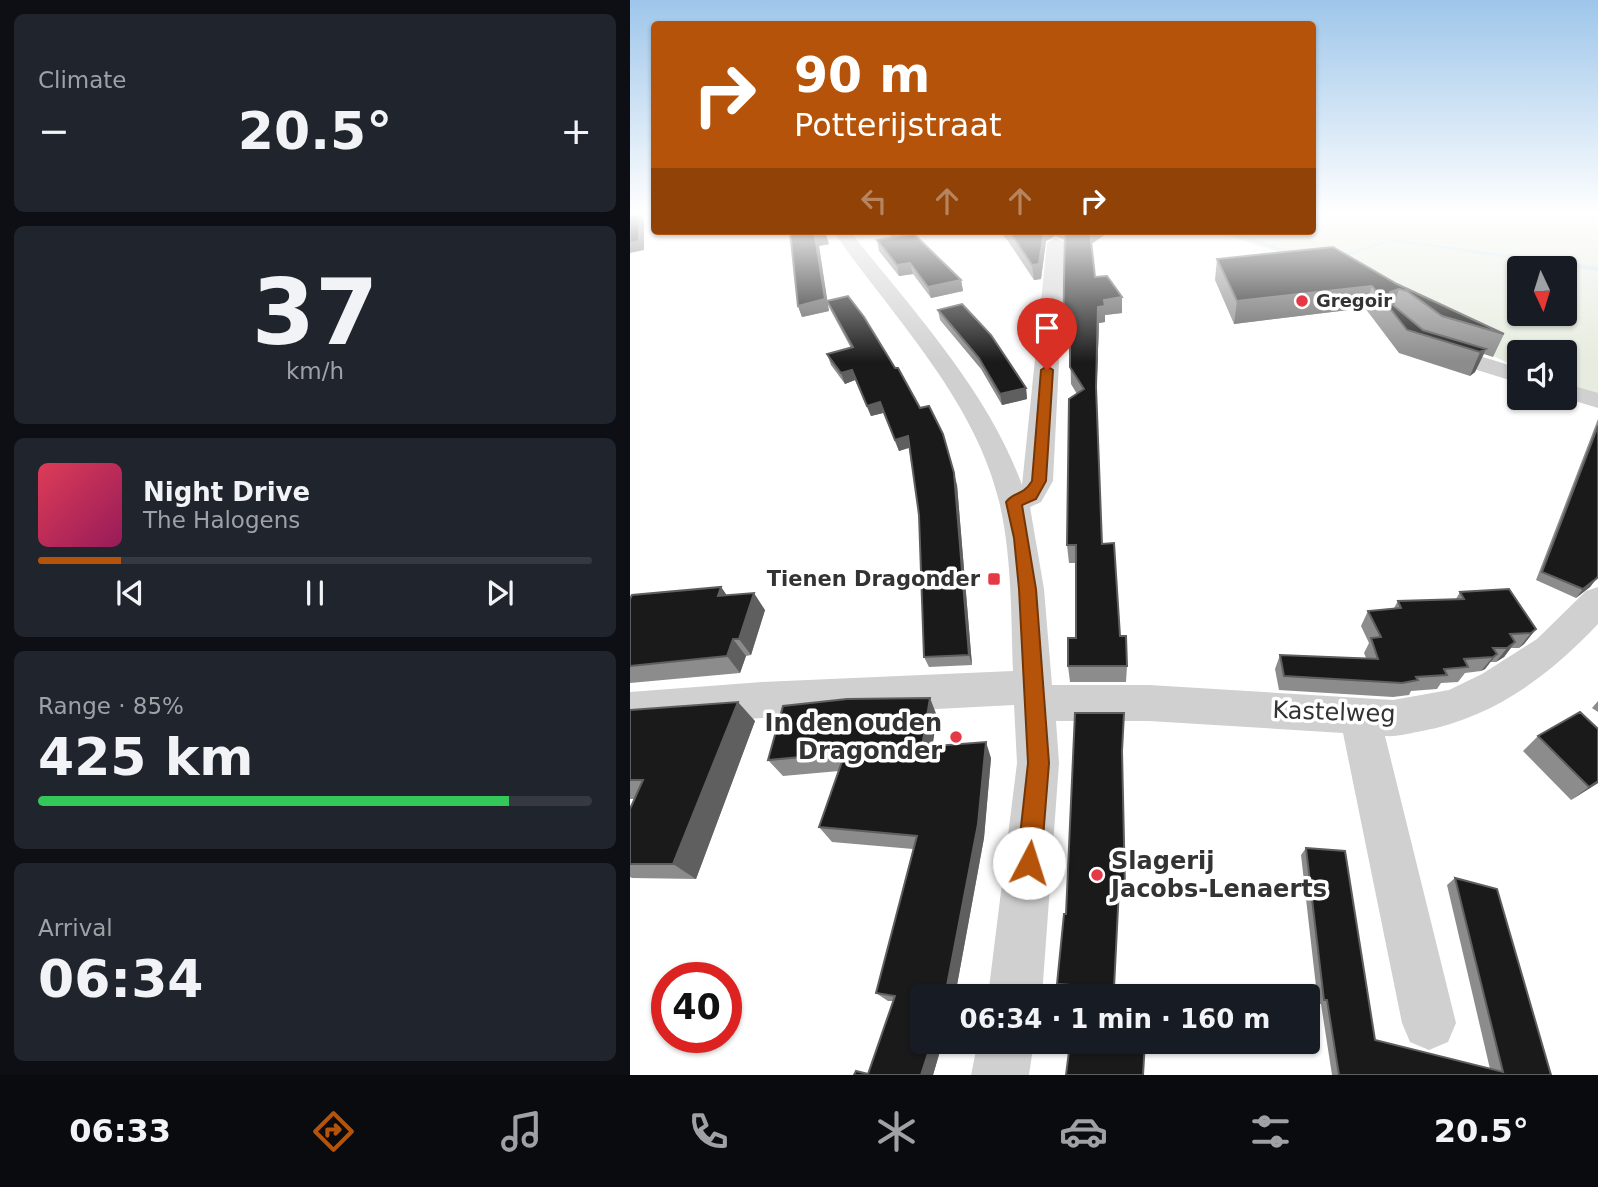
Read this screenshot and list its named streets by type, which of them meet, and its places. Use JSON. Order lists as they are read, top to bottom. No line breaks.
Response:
{"streets":{"street":["Kastelweg"]},"places":{"other":["Gregoir","In den ouden Dragonder","Slagerij Jacobs-Lenaerts"],"transit":["Tienen Dragonder"]},"north":"bottom","page":{"tile":["Climate",["37","km/h"],["Range · 85%","425 km"],["Arrival","06:34"]],"turn":["90 m","Potterijstraat"],"heat":["−","20.5°","+"],"song":["Night Drive","The Halogens"],"limit":"40","trip":"06:34 · 1 min · 160 m","tabs":["06:33","20.5°"]}}
